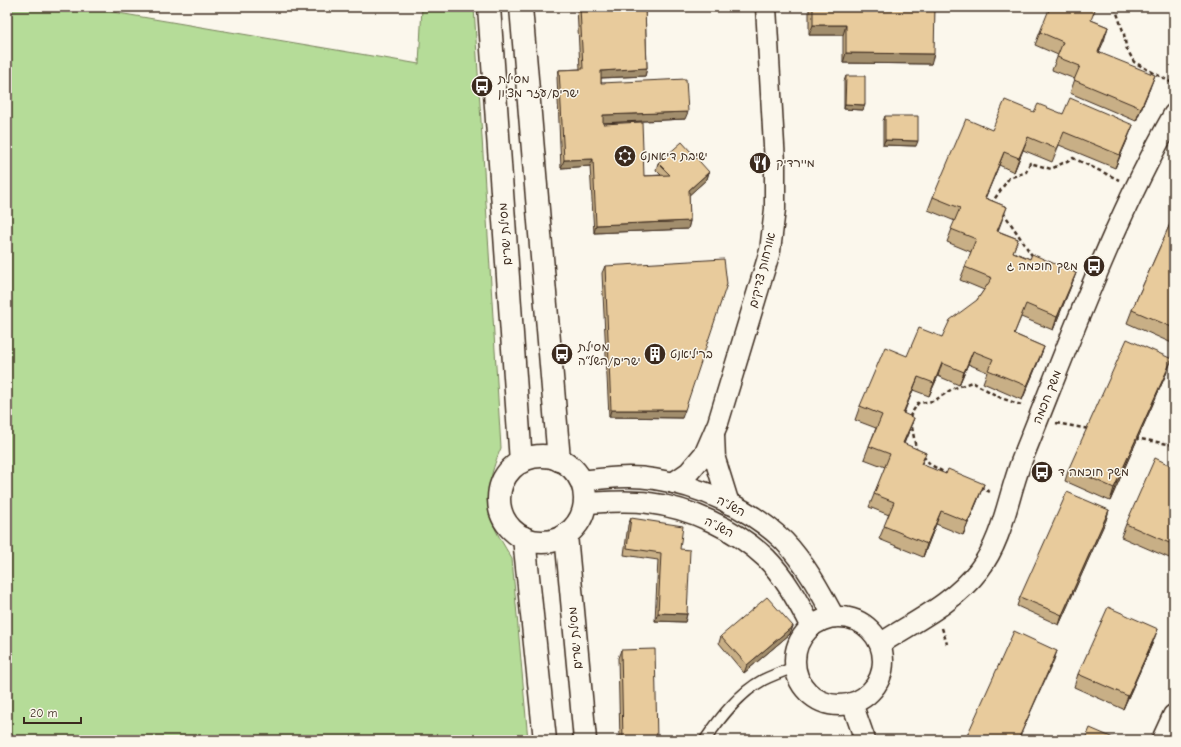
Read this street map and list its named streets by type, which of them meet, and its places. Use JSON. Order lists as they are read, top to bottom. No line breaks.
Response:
{"streets":{"street":["מסילת ישרים","אורחות צדיקים","משך חכמה","השל\"ה","השל”ה"]},"crossings":[["מסילת ישרים","השל\"ה"],["מסילת ישרים","השל”ה"],["משך חכמה","השל\"ה"],["משך חכמה","השל”ה"],["השל\"ה","השל”ה"]],"places":{"bus stop":["מסילת ישרים/עזר מציון","משך חוכמה ג","מסילת ישרים/השל״ה","משך חוכמה ד"],"synagogue":["ישיבת דיאמנט"],"restaurant":["מיירדיק"],"building":["בריליאנט"]},"scale_bar":"20 m"}
